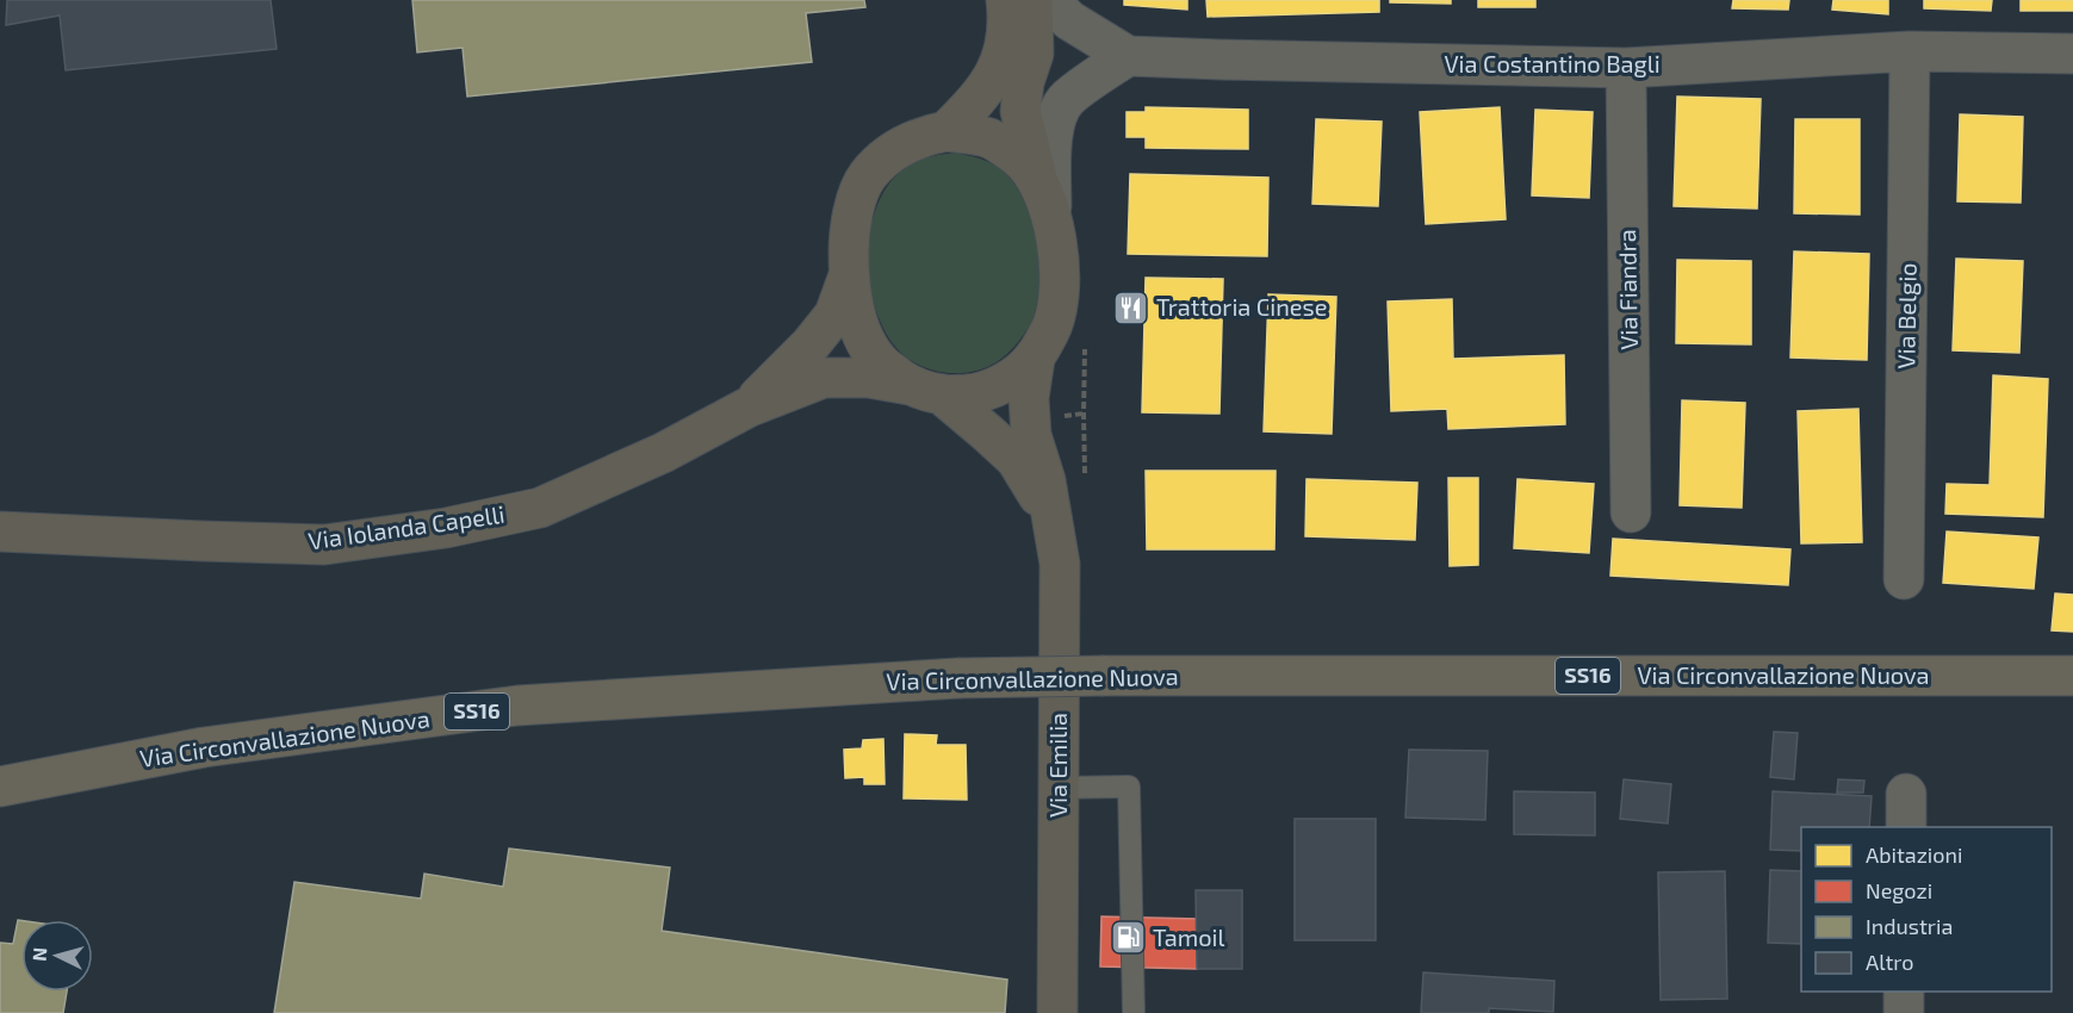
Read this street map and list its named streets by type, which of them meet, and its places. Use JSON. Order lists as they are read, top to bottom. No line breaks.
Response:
{"streets":{"main road":["Via Iolanda Capelli","SS16","Via Circonvallazione Nuova","Via Emilia"],"street":["Via Costantino Bagli","Via Fiandra","Via Belgio"]},"crossings":[["Via Costantino Bagli","Via Fiandra"],["Via Costantino Bagli","Via Belgio"],["Via Iolanda Capelli","Via Emilia"]],"places":{"restaurant":["Trattoria Cinese"],"fuel station":["Tamoil"]},"legend":["Abitazioni","Negozi","Industria","Altro"],"north":"left"}
